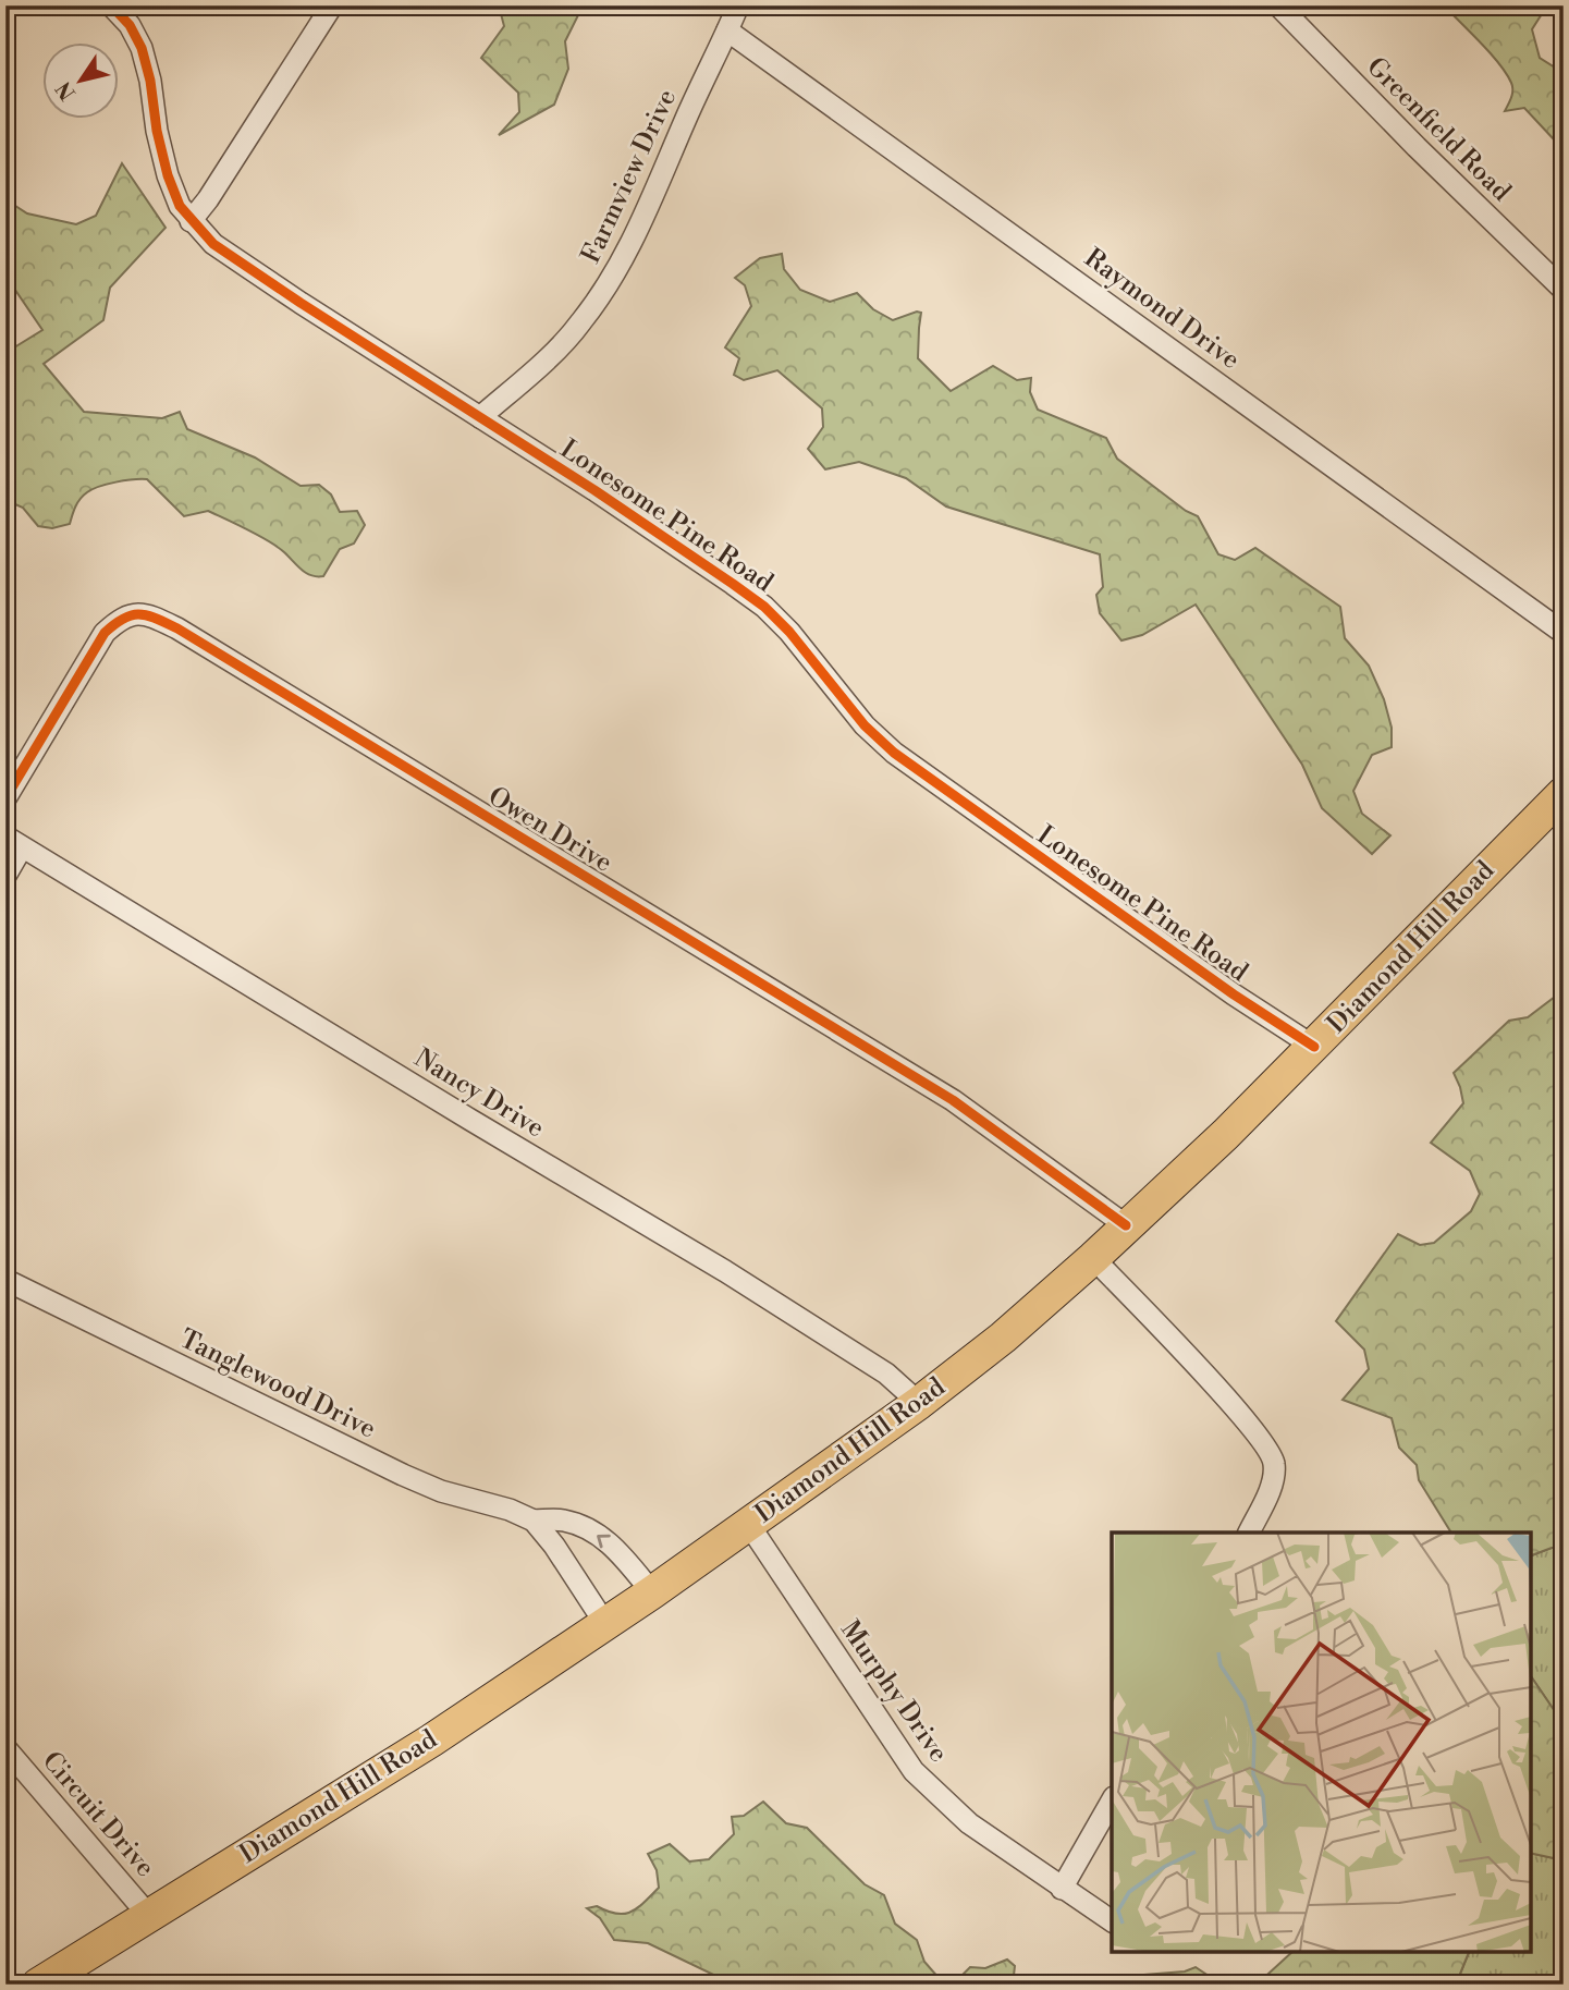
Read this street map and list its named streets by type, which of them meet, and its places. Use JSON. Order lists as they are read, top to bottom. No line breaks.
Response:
{"streets":{"main road":["Diamond Hill Road"],"street":["Greenfield Road","Farmview Drive","Raymond Drive","Lonesome Pine Road","Owen Drive","Nancy Drive","Tanglewood Drive","Murphy Drive","Circuit Drive"]},"crossings":[["Farmview Drive","Raymond Drive"],["Farmview Drive","Lonesome Pine Road"],["Lonesome Pine Road","Diamond Hill Road"],["Owen Drive","Diamond Hill Road"],["Diamond Hill Road","Nancy Drive"],["Diamond Hill Road","Tanglewood Drive"],["Diamond Hill Road","Murphy Drive"],["Diamond Hill Road","Circuit Drive"]],"north":"bottom left"}
